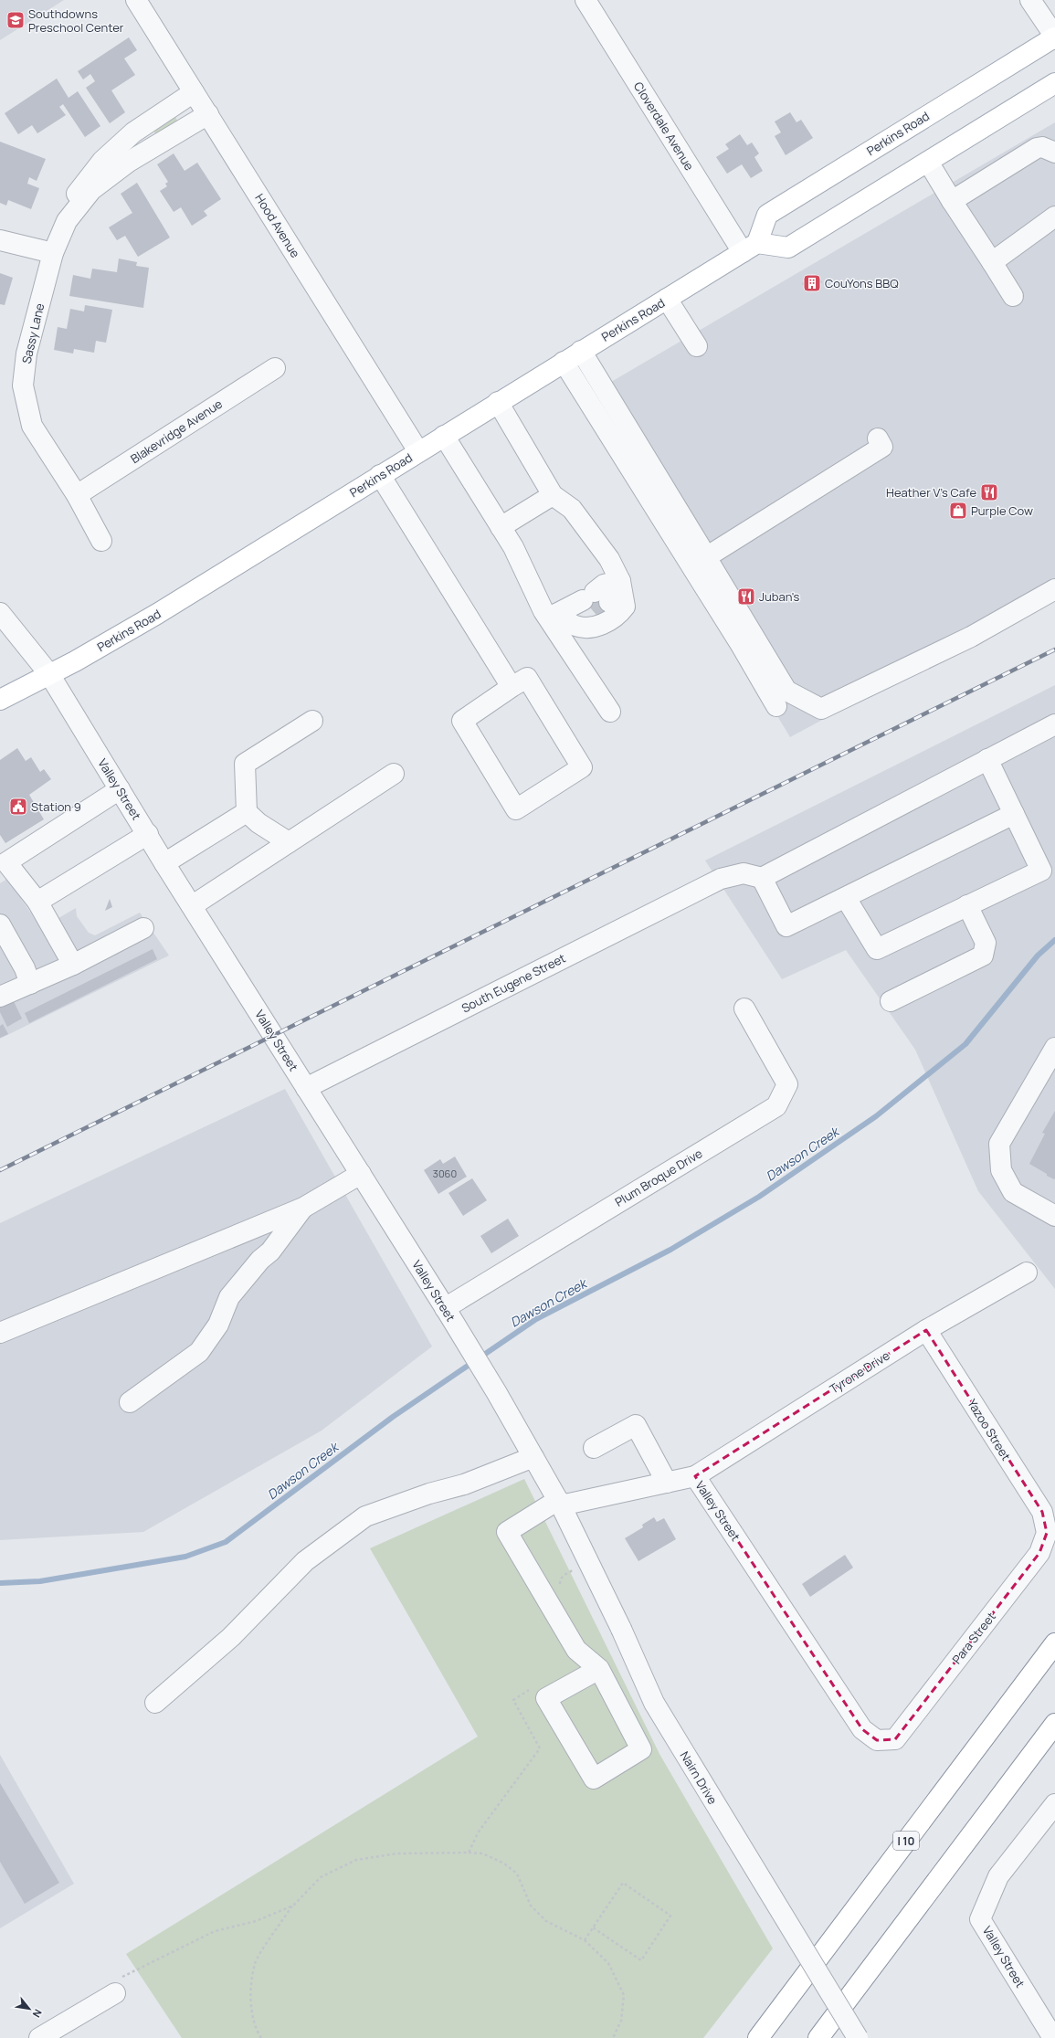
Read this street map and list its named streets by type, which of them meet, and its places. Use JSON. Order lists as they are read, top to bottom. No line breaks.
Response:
{"streets":{"main road":["Perkins Road","I 10"],"street":["Cloverdale Avenue","Hood Avenue","Sassy Lane","Blakevridge Avenue","Valley Street","South Eugene Street","Plum Broque Drive","Tyrone Drive","Yazoo Street","Para Street","Nairn Drive"]},"crossings":[["Cloverdale Avenue","Perkins Road"],["Perkins Road","Hood Avenue"],["Perkins Road","Valley Street"],["Hood Avenue","Sassy Lane"],["Sassy Lane","Blakevridge Avenue"],["Valley Street","South Eugene Street"],["Valley Street","Plum Broque Drive"],["Valley Street","Tyrone Drive"],["Valley Street","Para Street"],["Valley Street","Nairn Drive"],["Tyrone Drive","Yazoo Street"],["Yazoo Street","Para Street"]],"water":["Dawson Creek"],"places":{"school or university":["Southdowns Preschool Center"],"building":["CouYons BBQ"],"restaurant":["Heather V's Cafe","Juban's"],"shop":["Purple Cow"],"public building":["Station 9"]},"house_numbers":["3060"],"north":"bottom right"}
